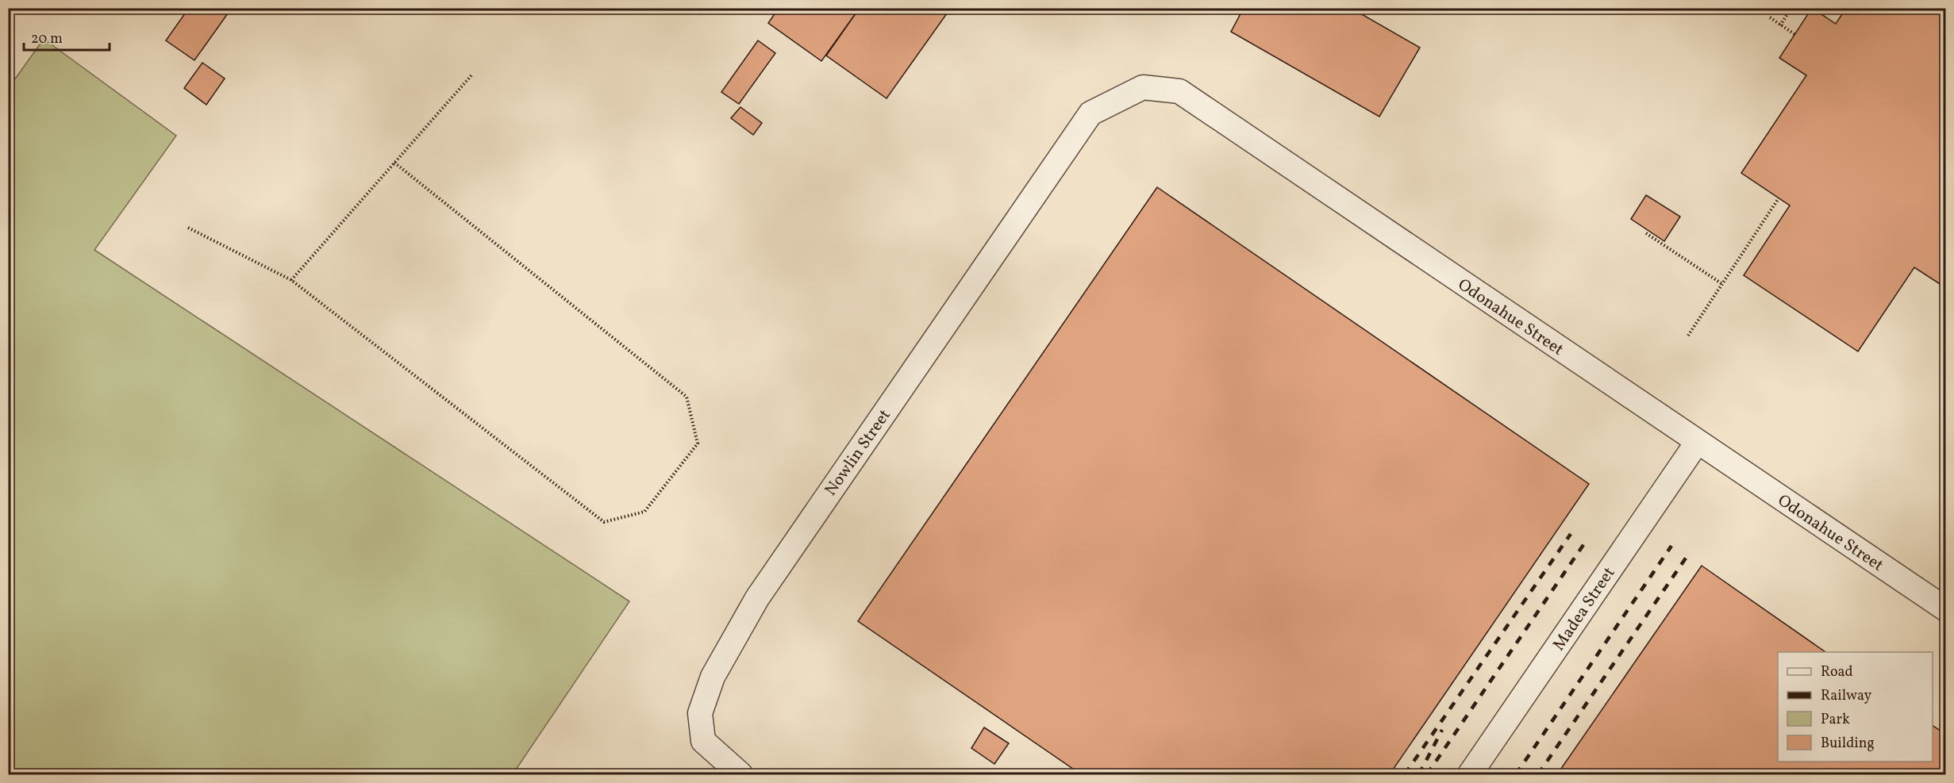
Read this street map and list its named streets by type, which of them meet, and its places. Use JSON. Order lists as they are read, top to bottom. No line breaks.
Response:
{"streets":{"street":["Odonahue Street","Nowlin Street","Madea Street"]},"crossings":[["Odonahue Street","Nowlin Street"],["Odonahue Street","Madea Street"]],"legend":["Road","Railway","Park","Building"],"scale_bar":"20 m"}
